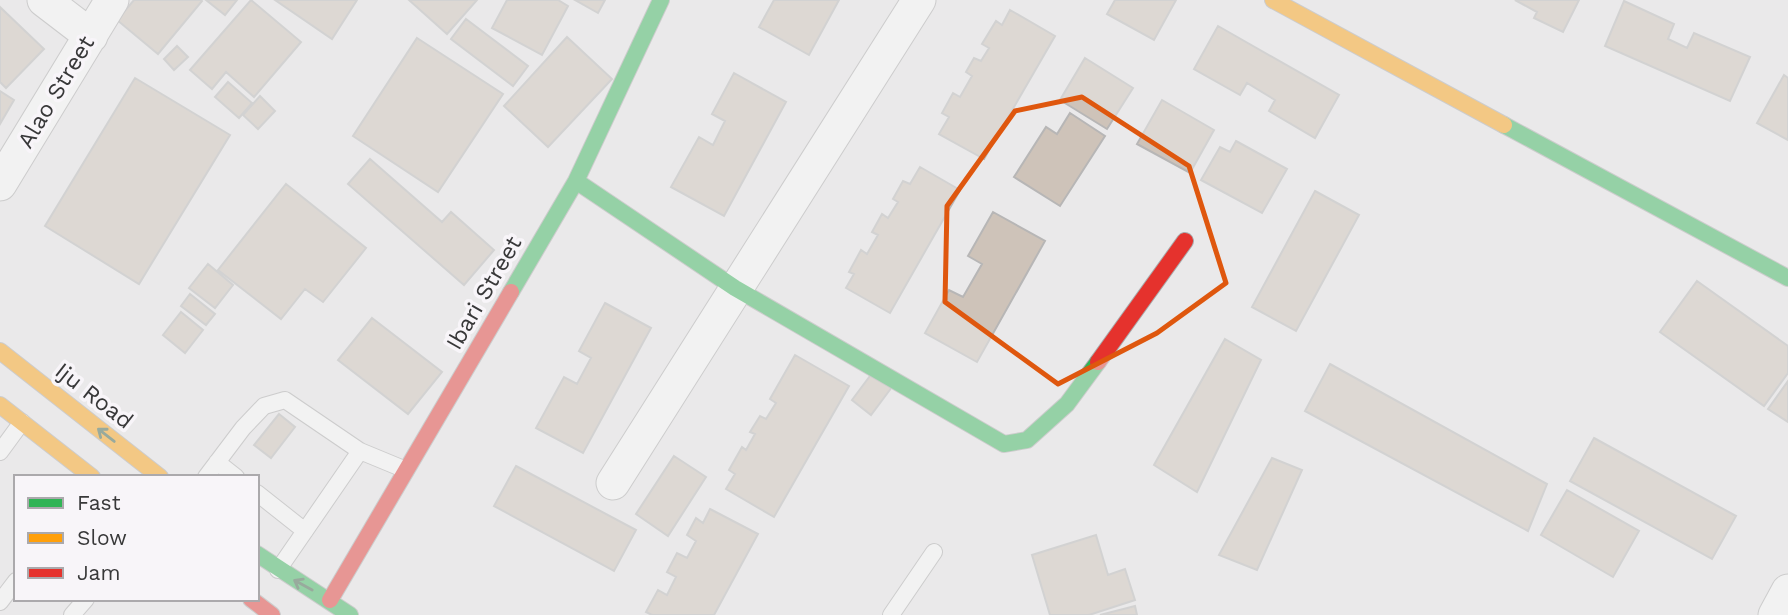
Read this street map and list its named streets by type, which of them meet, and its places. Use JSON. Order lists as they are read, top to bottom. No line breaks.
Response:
{"streets":{"street":["Alao Street","Ibari Street","Iju Road"]},"legend":["Fast","Slow","Jam"]}
